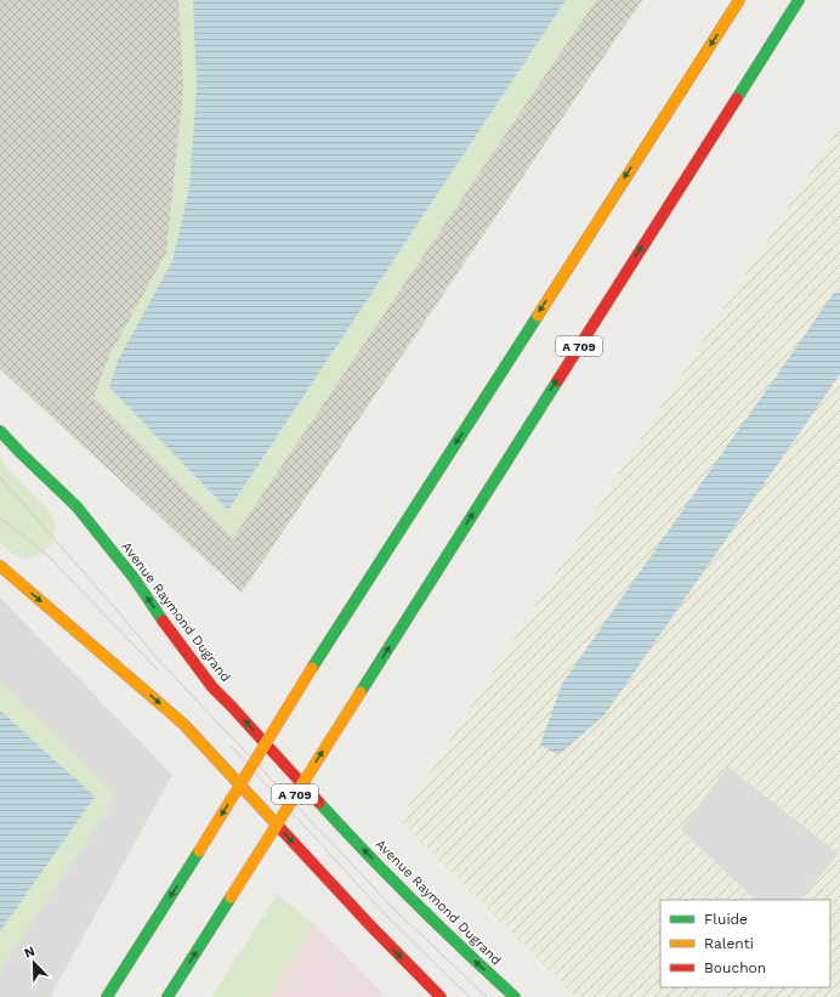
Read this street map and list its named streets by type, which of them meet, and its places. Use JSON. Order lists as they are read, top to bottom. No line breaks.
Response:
{"streets":{"main road":["A 709","Avenue Raymond Dugrand"]},"legend":["Fluide","Ralenti","Bouchon"],"north":"top left"}
